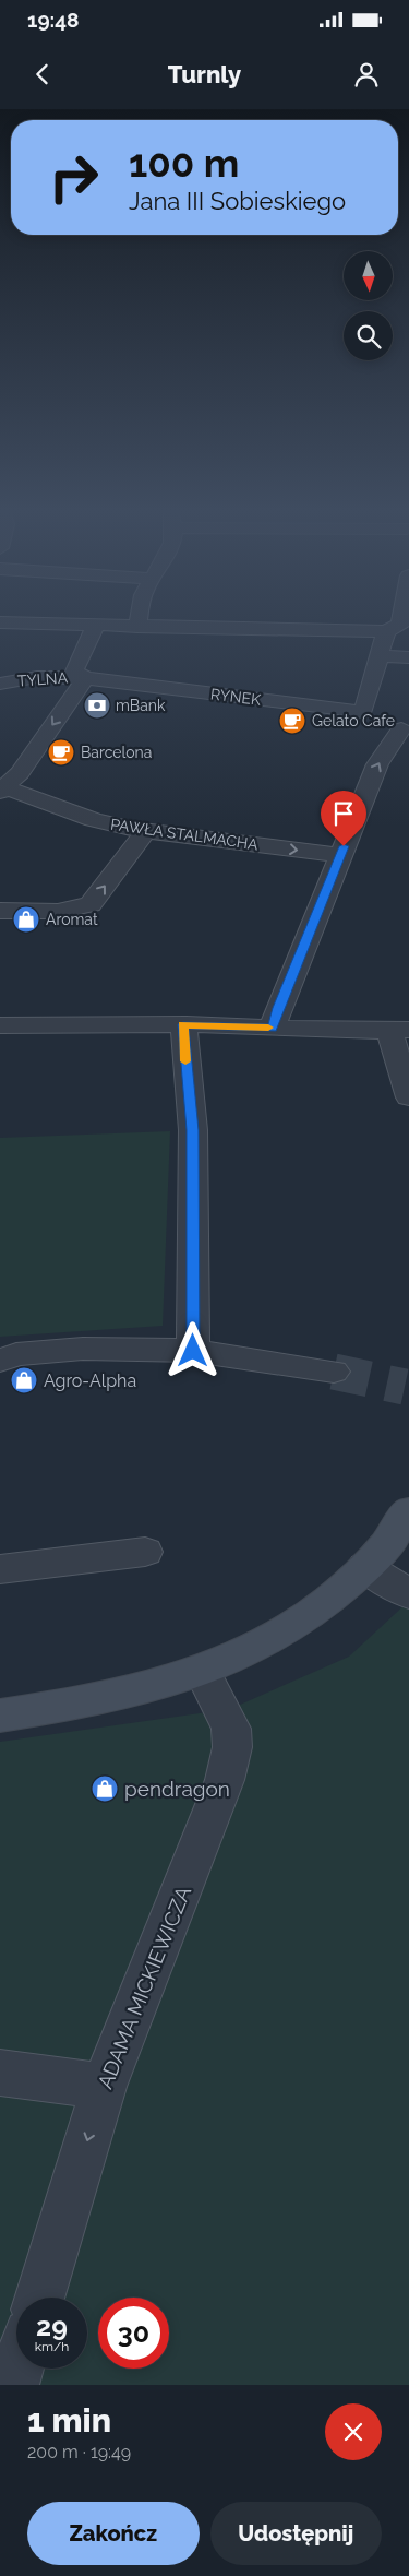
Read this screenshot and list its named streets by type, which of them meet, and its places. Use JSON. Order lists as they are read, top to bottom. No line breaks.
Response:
{"streets":{"street":["TYLNA","RYNEK","PAWŁA STALMACHA","ADAMA MICKIEWICZA"]},"crossings":[["TYLNA","RYNEK"]],"places":{"bank":["mBank"],"cafe":["Gelato Cafe","Barcelona"],"shop":["Aromat","Agro-Alpha","pendragon"]},"north":"bottom","page":{"status":"19:48","header":"Turnly","turn":["100 m","Jana III Sobieskiego"],"speed":"29 km/h","limit":"30","heading":["1 min","200 m · 19:49"],"buttons":["Zakończ","Udostępnij"]}}
